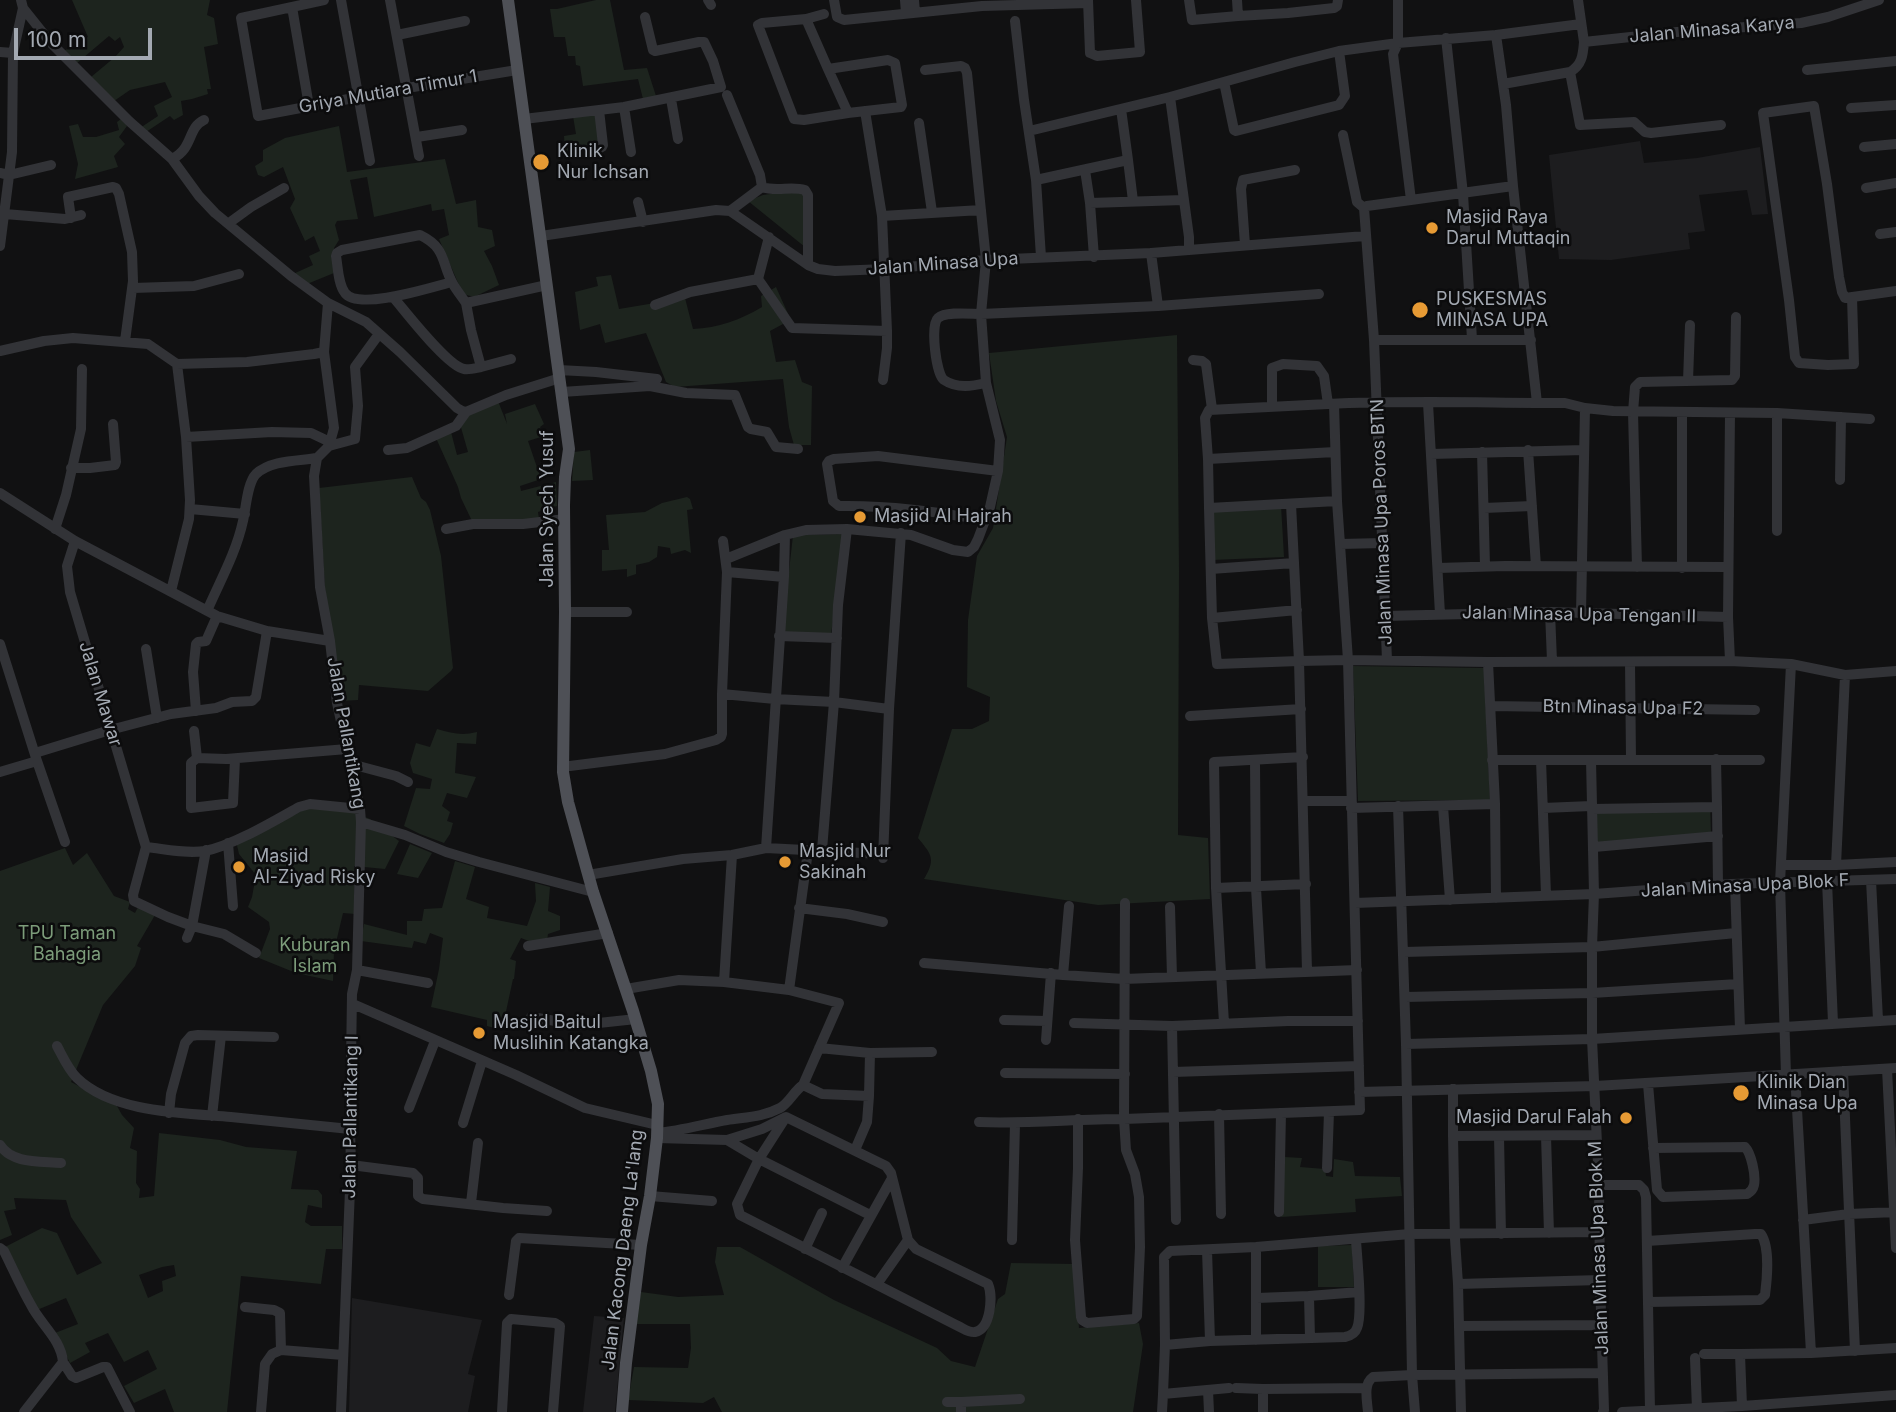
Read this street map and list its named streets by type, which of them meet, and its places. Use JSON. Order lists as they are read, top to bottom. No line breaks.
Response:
{"streets":{"main road":["Jalan Syech Yusuf","Jalan Kacong Daeng La'lang"],"street":["Jalan Minasa Karya","Griya Mutiara Timur 1","Jalan Minasa Upa","Jalan Minasa Upa Poros BTN","Jalan Minasa Upa Tengan II","Jalan Mawar","Btn Minasa Upa F2","Jalan Pallantikang","Jalan Minasa Upa Blok F","Jalan Pallantikang I","Jalan Minasa Upa Blok M"]},"crossings":[["Griya Mutiara Timur 1","Jalan Syech Yusuf"],["Jalan Minasa Upa","Jalan Minasa Upa Poros BTN"],["Jalan Syech Yusuf","Jalan Pallantikang"],["Jalan Syech Yusuf","Jalan Kacong Daeng La'lang"],["Jalan Minasa Upa Poros BTN","Jalan Minasa Upa Tengan II"],["Jalan Mawar","Jalan Pallantikang"],["Jalan Pallantikang","Jalan Pallantikang I"],["Jalan Pallantikang","Jalan Kacong Daeng La'lang"]],"parks":["TPU Taman Bahagia","Kuburan Islam"],"places":["Klinik Nur Ichsan","Masjid Raya Darul Muttaqin","PUSKESMAS MINASA UPA","Masjid Al Hajrah","Masjid Nur Sakinah","Masjid Al-Ziyad Risky","Masjid Baitul Muslihin Katangka","Klinik Dian Minasa Upa","Masjid Darul Falah"],"scale_bar":"100 m"}
